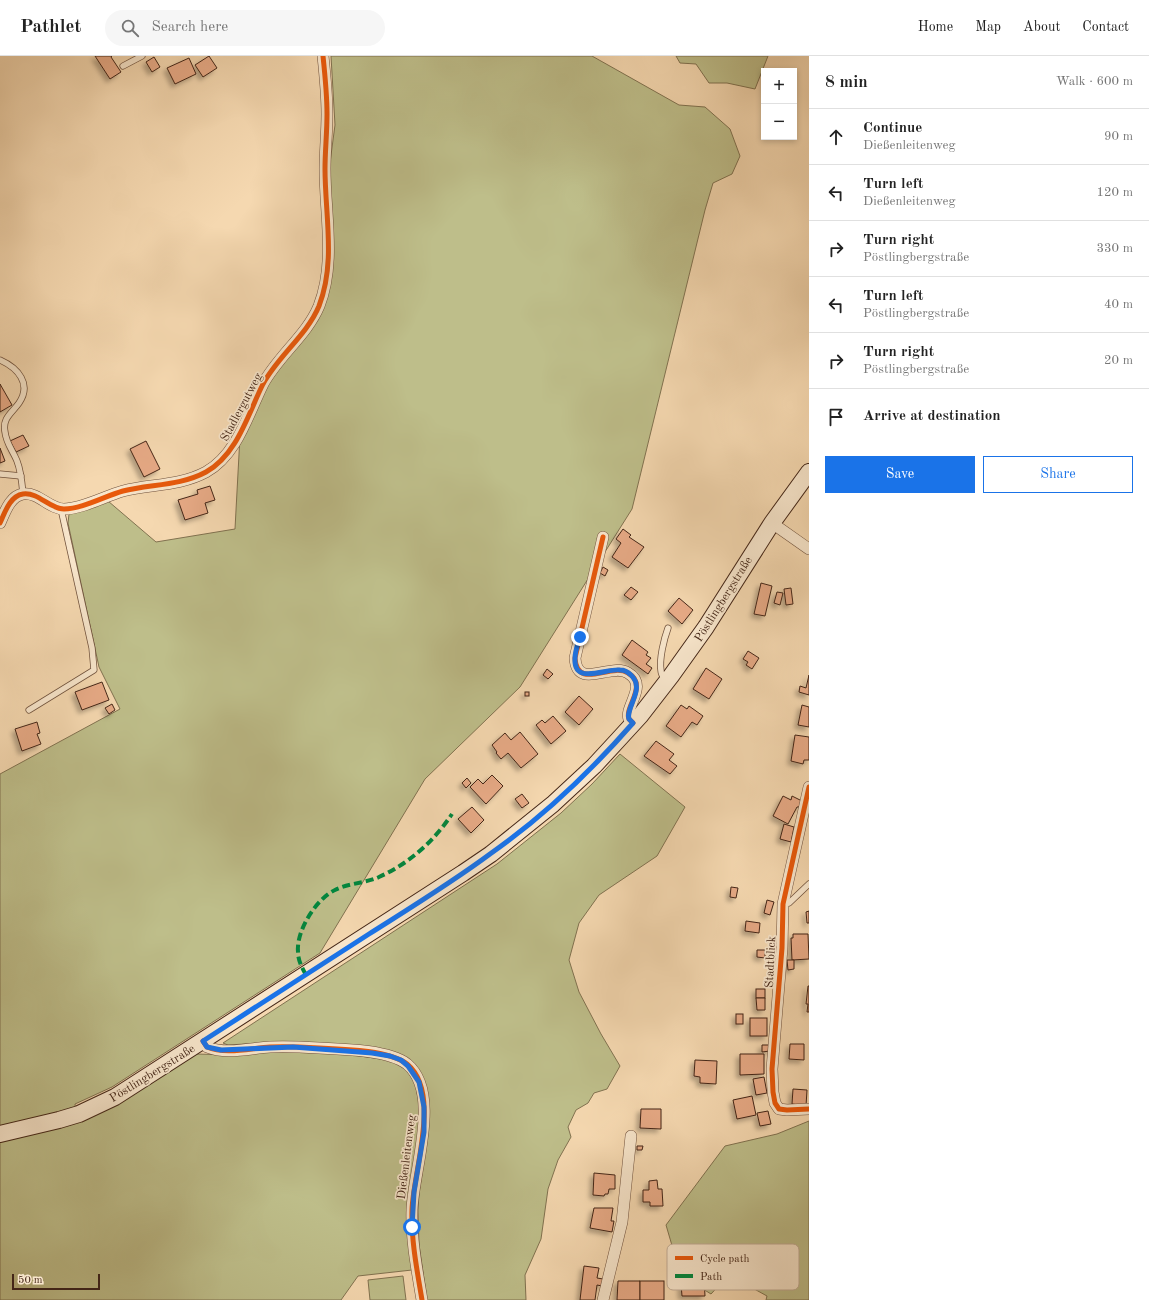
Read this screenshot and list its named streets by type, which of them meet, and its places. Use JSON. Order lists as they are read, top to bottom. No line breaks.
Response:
{"streets":{"main road":["Pöstlingbergstraße"],"street":["Stadlergutweg","Stadtblick","Dießenleitenweg"]},"crossings":[["Pöstlingbergstraße","Dießenleitenweg"]],"legend":["Cycle path","Path"],"scale_bar":"50 m","page":{"header":"Pathlet","search":"Search here","nav":["Home","Map","About","Contact"],"heading":["8 min","Walk · 600 m"],"map_buttons":["+","−"],"list":[["Continue","Dießenleitenweg","90 m"],["Turn left","Dießenleitenweg","120 m"],["Turn right","Pöstlingbergstraße","330 m"],["Turn left","Pöstlingbergstraße","40 m"],["Turn right","Pöstlingbergstraße","20 m"],"Arrive at destination"],"buttons":["Save","Share"],"scale":"50 m"}}
